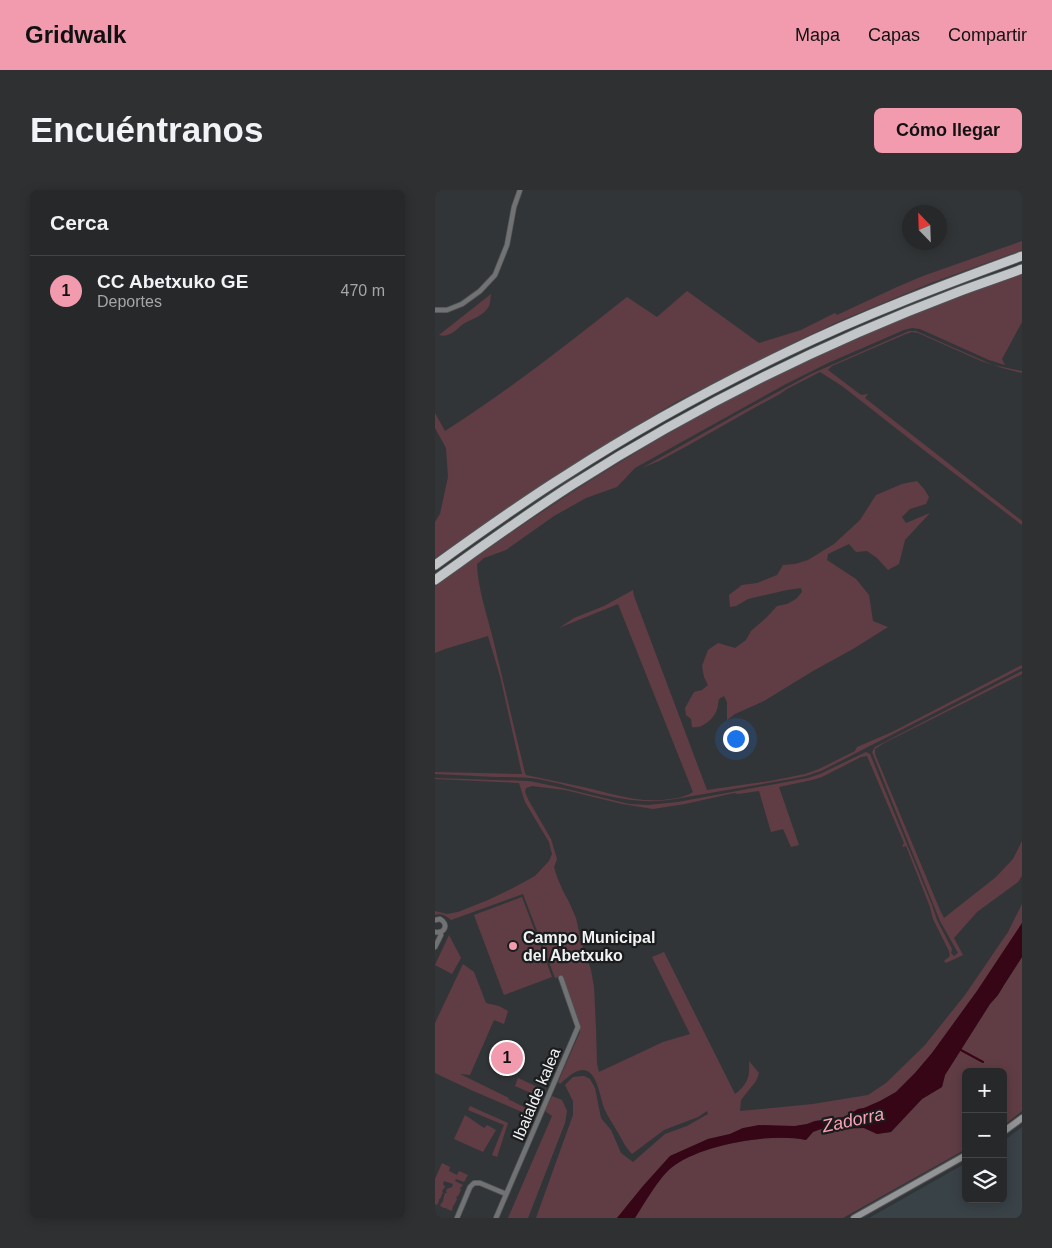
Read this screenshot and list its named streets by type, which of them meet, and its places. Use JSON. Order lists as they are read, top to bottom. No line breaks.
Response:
{"streets":{"street":["Ibaialde kalea"]},"water":["Zadorra"],"places":["Campo Municipal del Abetxuko"],"north":"top left","page":{"header":"Gridwalk","nav":["Mapa","Capas","Compartir"],"buttons":"Cómo llegar","title":"Encuéntranos","heading":"Cerca","list":[{"mark":"1","name":"CC Abetxuko GE","note":"Deportes","value":"470 m"}],"pins":"1","map_buttons":["+","−"]}}
